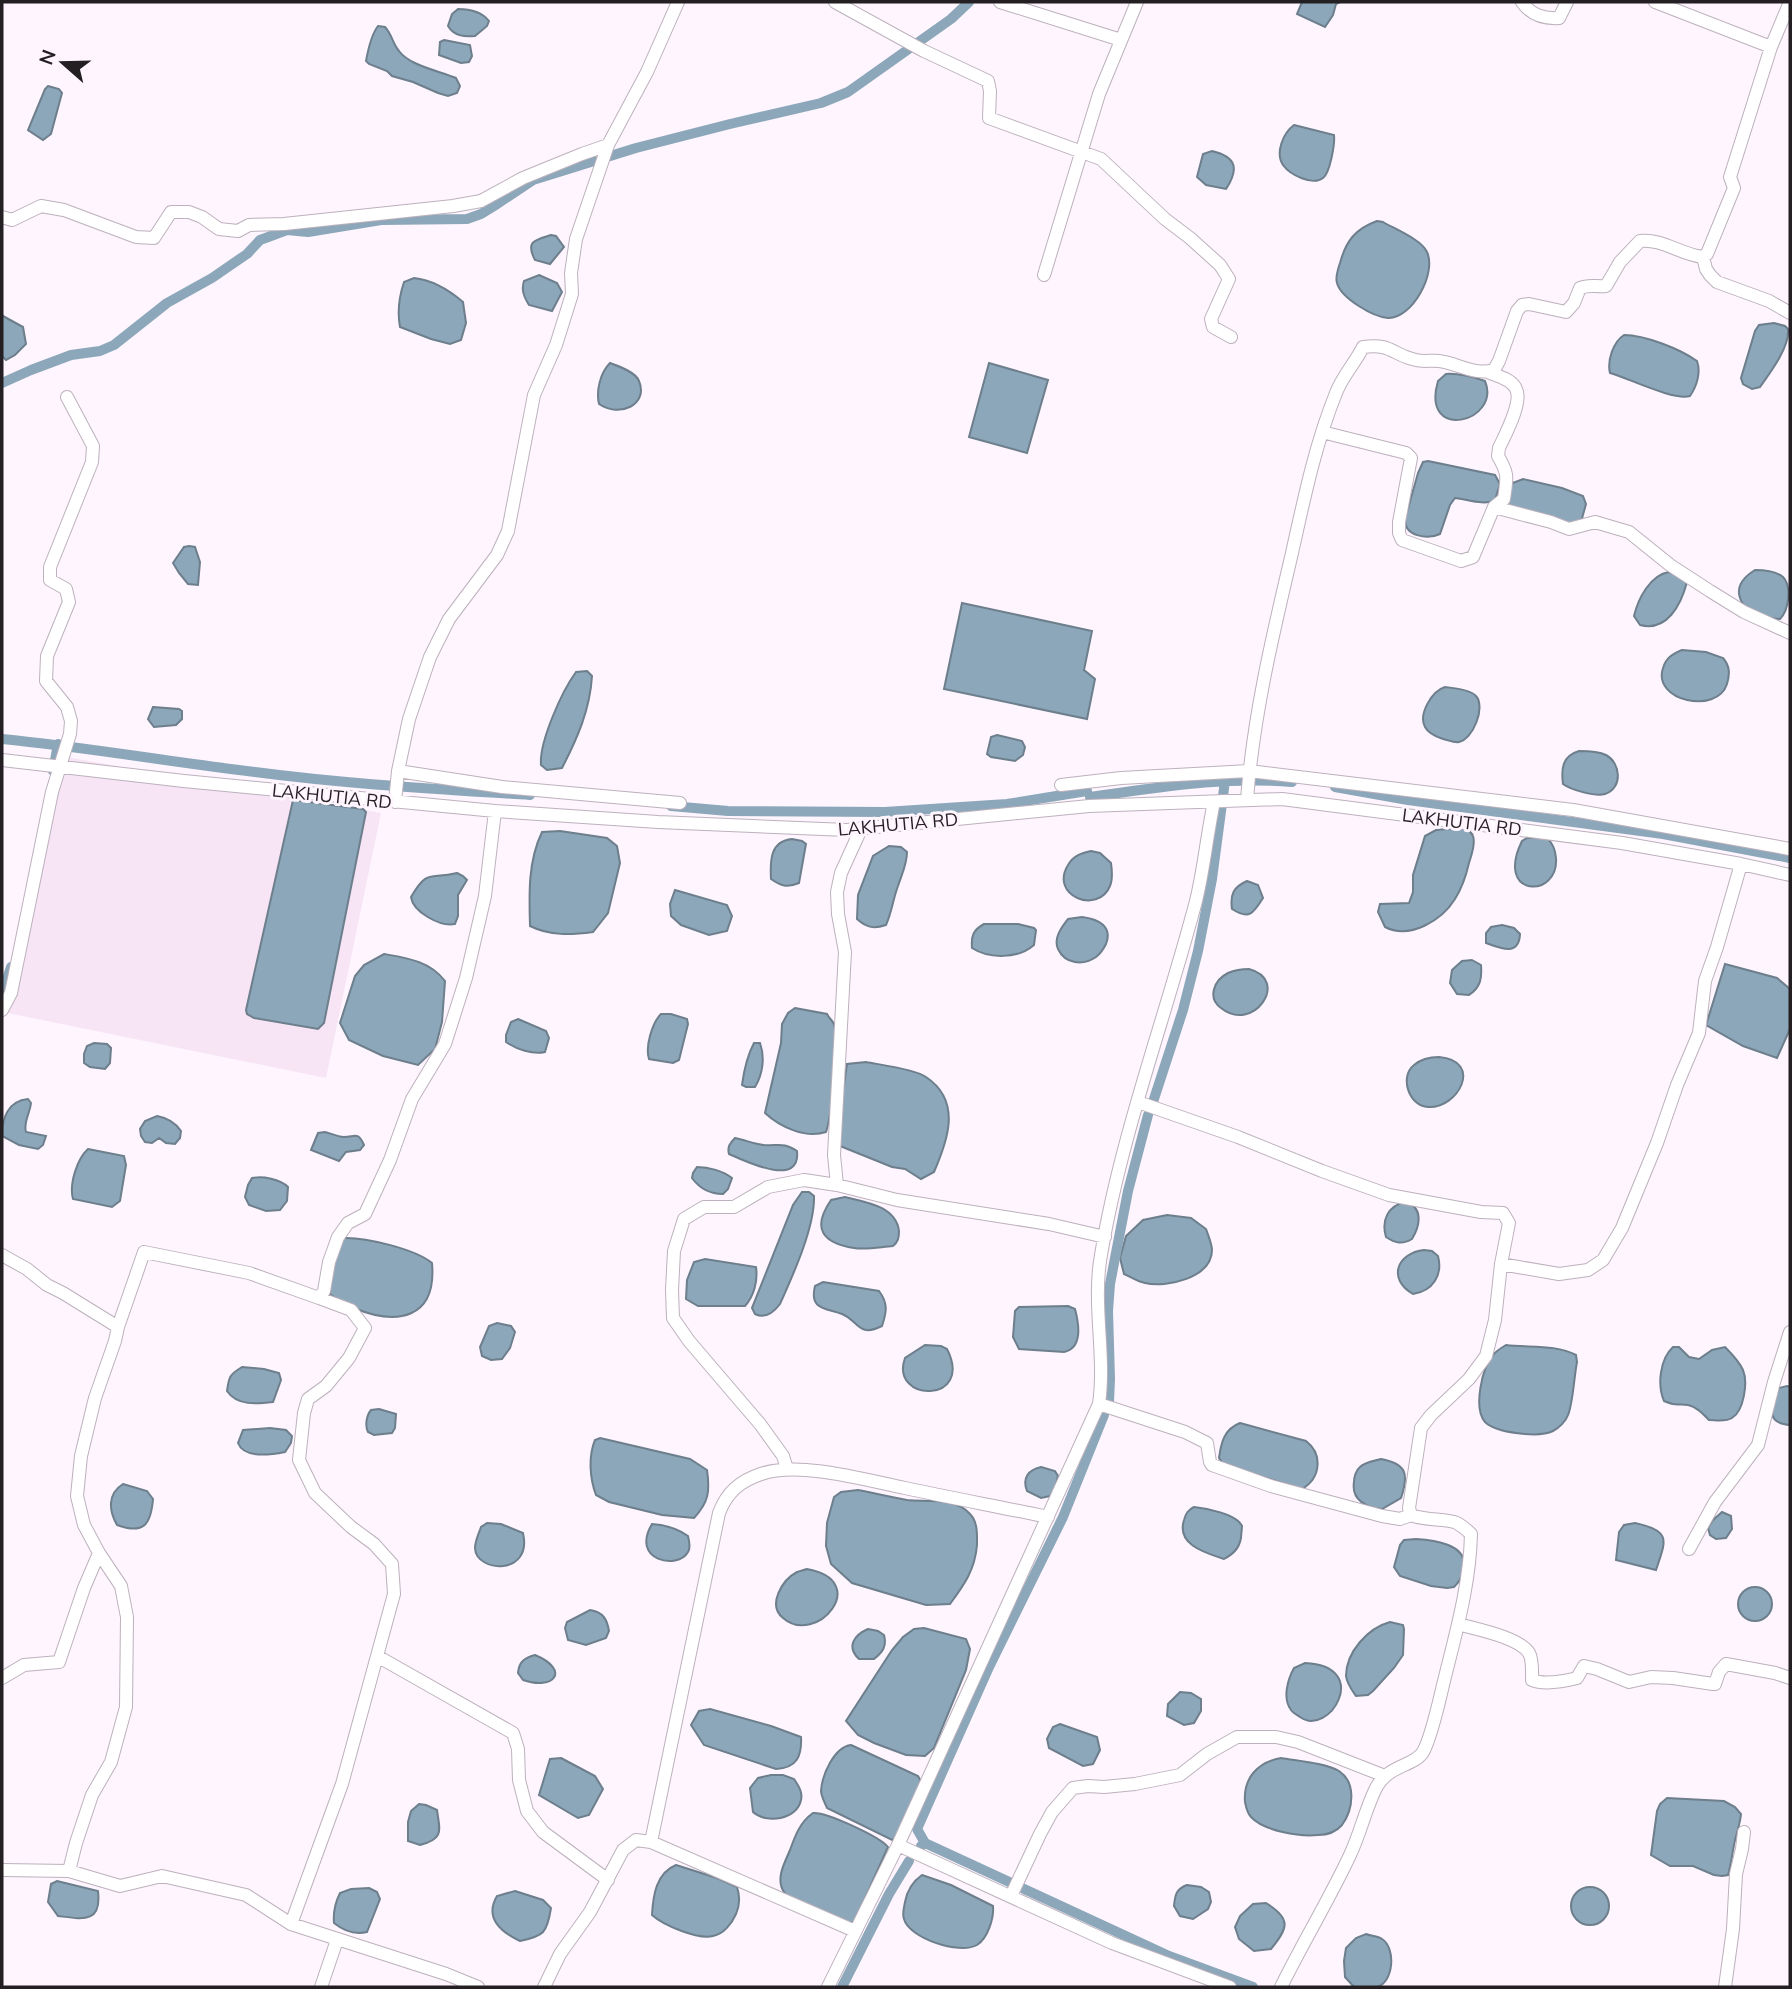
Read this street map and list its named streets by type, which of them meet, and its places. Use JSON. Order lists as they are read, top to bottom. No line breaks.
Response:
{"streets":{"street":["LAKHUTIA RD"]},"north":"left"}
